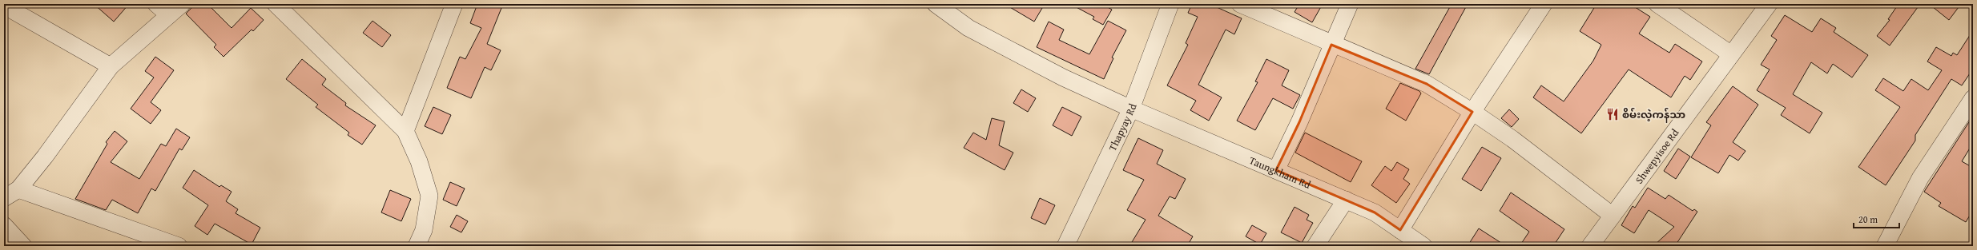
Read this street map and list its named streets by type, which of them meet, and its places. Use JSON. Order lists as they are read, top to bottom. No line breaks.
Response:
{"streets":{"street":["Thapyay Rd","Shwepyisoe Rd","Taungkham Rd"]},"crossings":[["Thapyay Rd","Taungkham Rd"]],"places":{"restaurant":["စိမ်းလဲ့ကန်သာ"]},"scale_bar":"20 m"}
